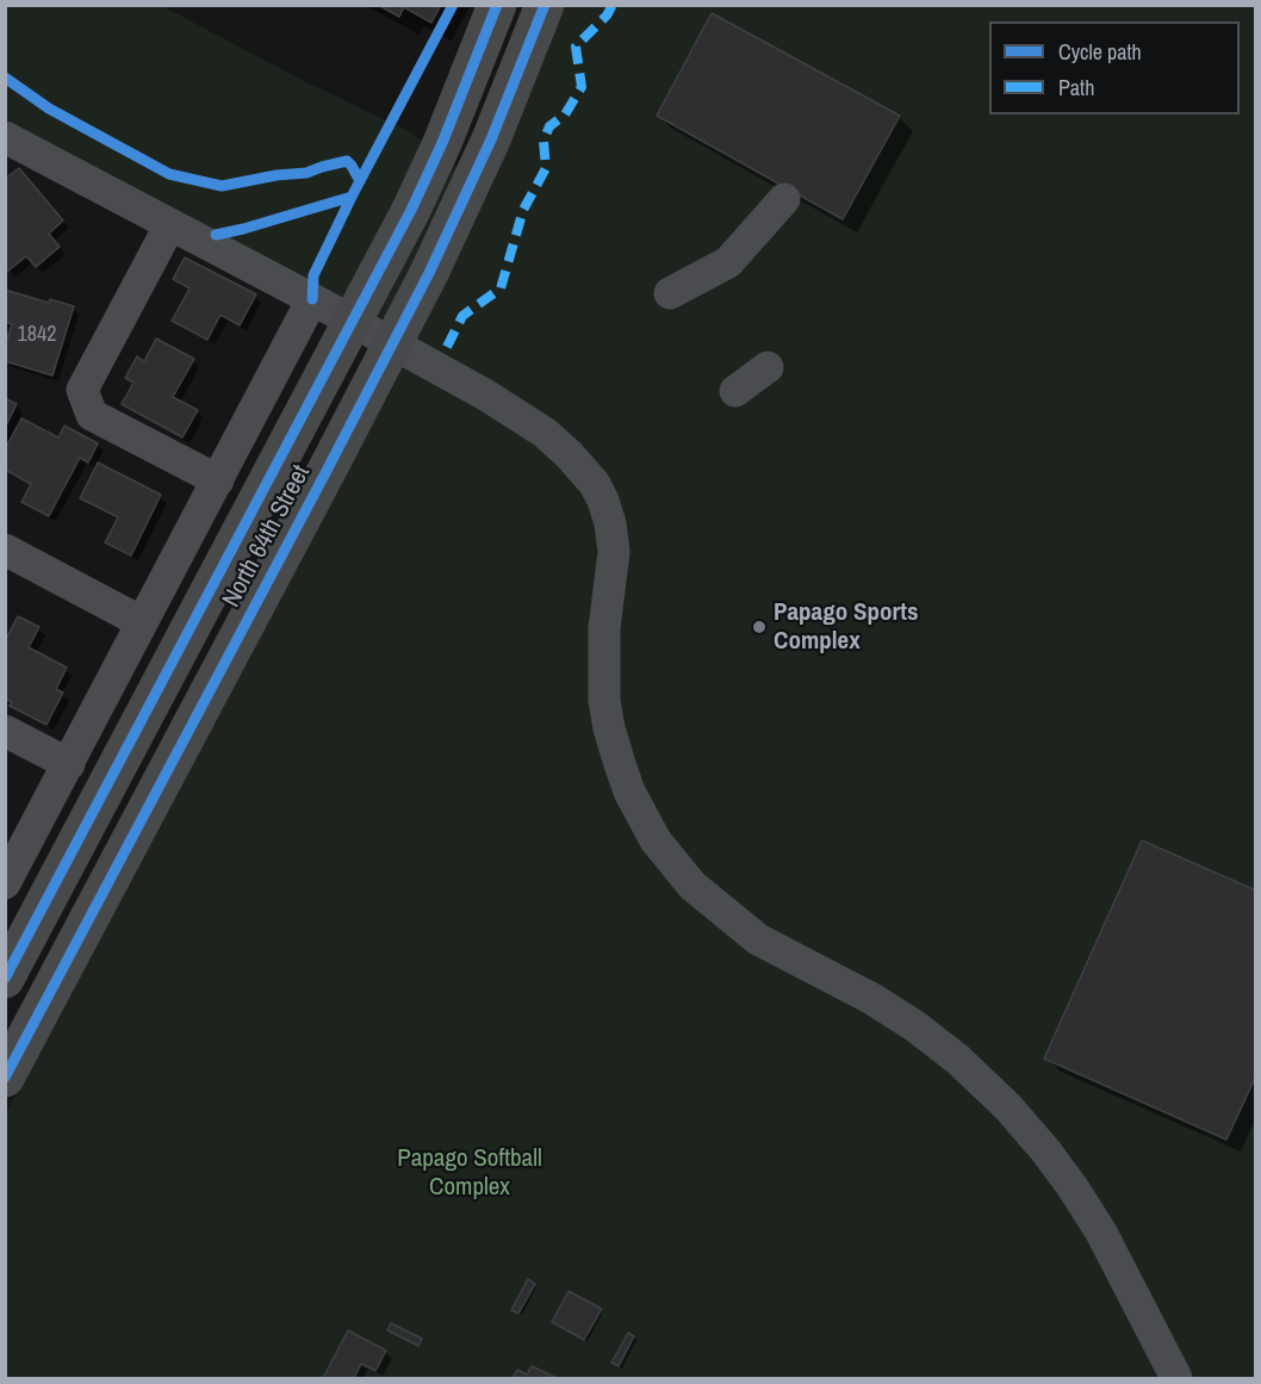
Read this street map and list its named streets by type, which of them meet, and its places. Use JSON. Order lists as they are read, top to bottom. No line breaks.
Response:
{"streets":{"main road":["North 64th Street"]},"parks":["Papago Softball Complex"],"places":["Papago Sports Complex"],"house_numbers":["1842"],"legend":["Cycle path","Path"]}
